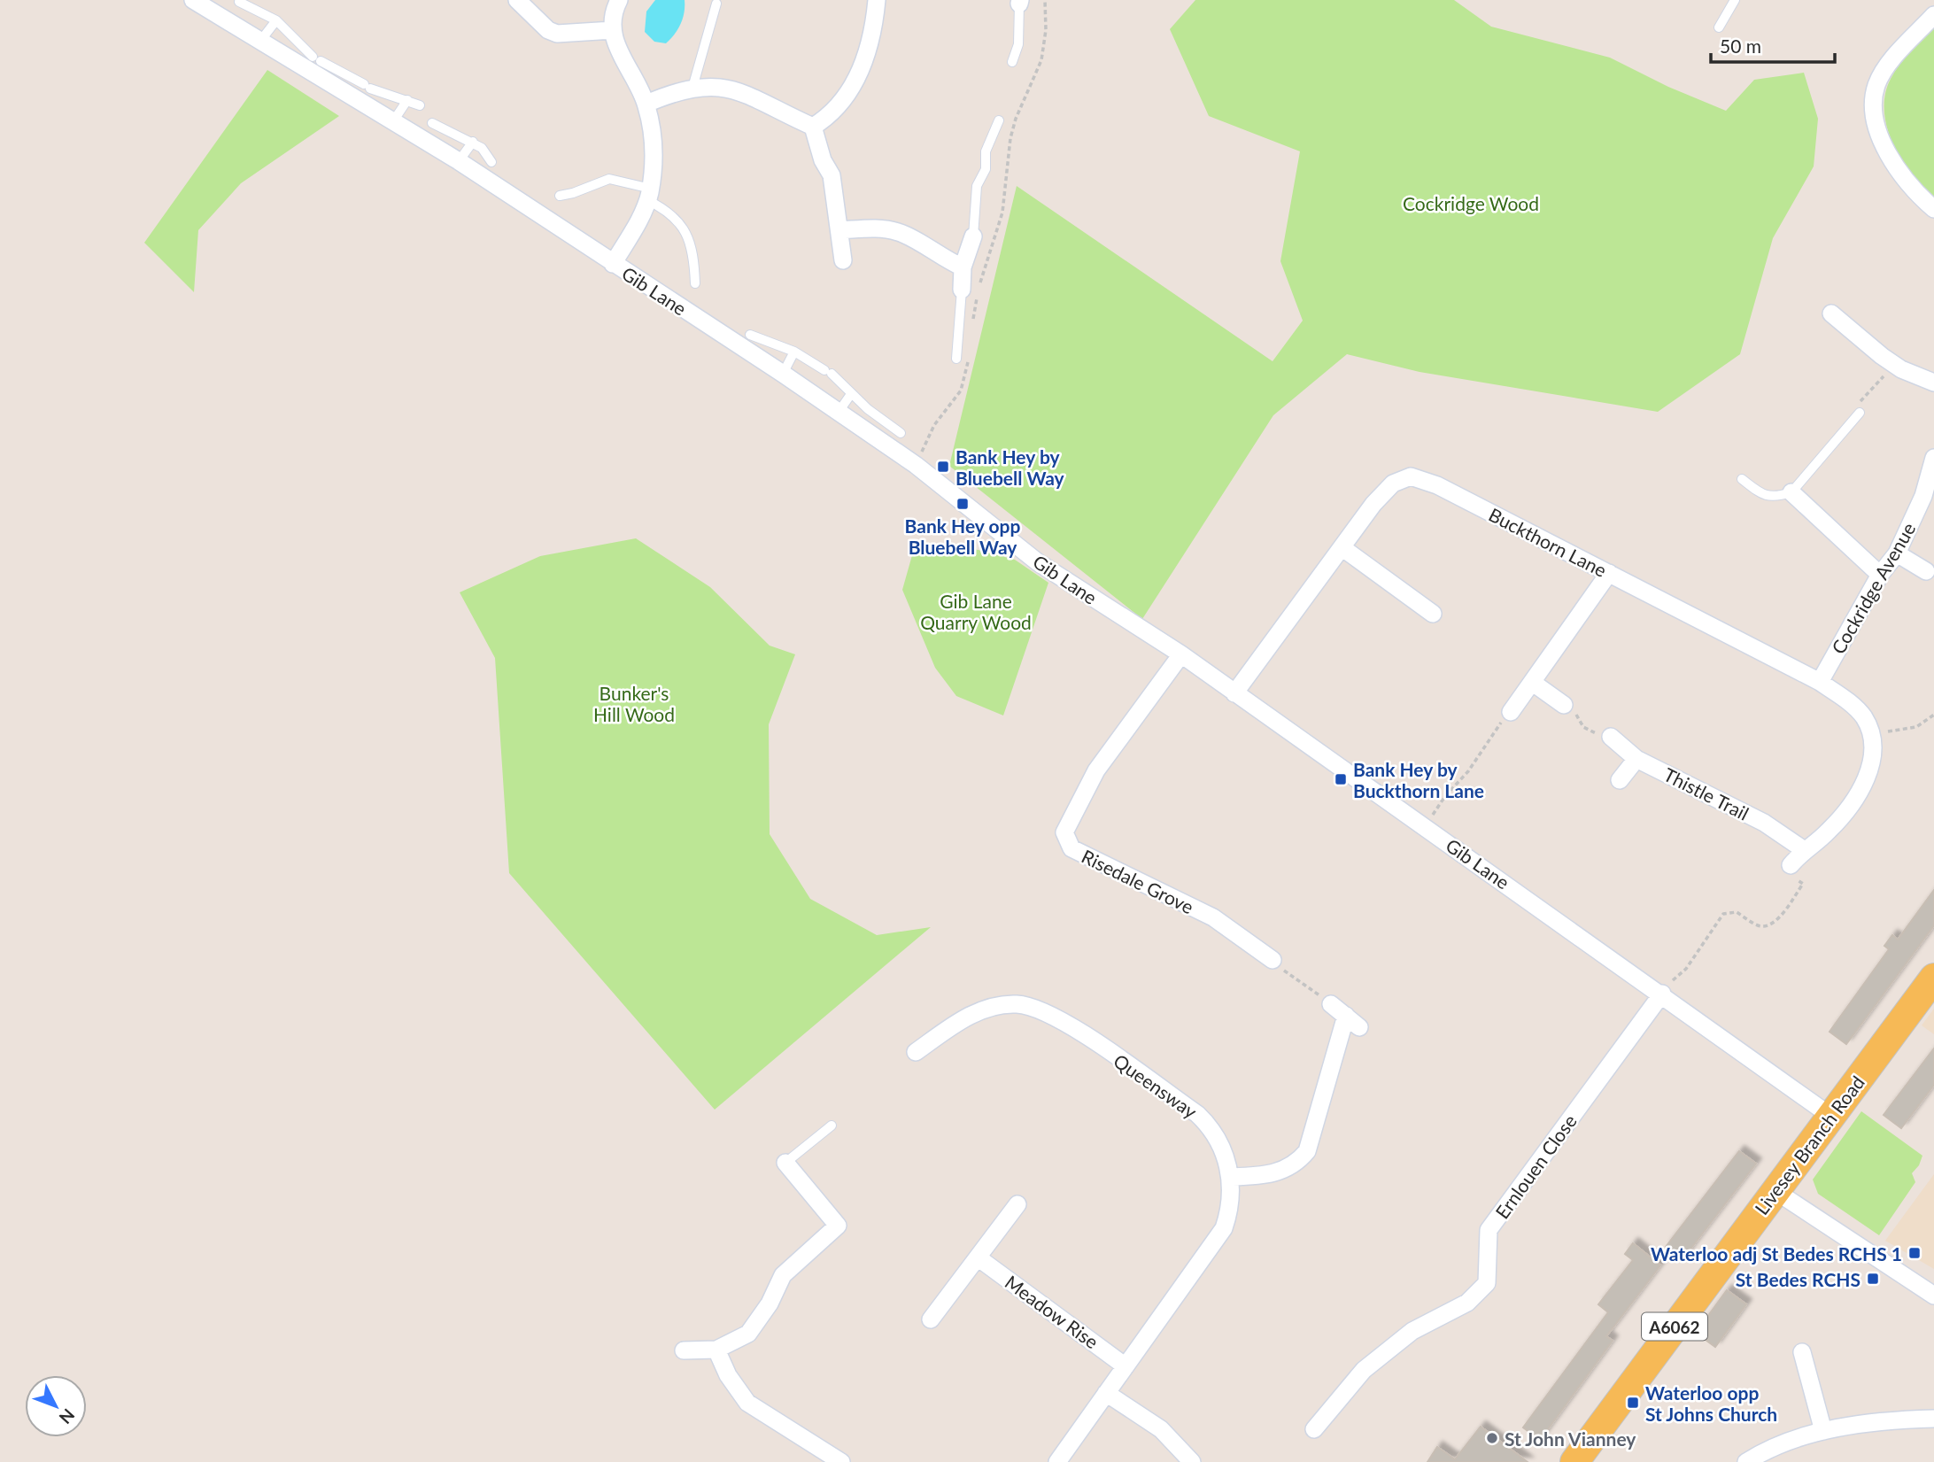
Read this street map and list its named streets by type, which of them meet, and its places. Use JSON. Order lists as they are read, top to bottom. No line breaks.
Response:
{"streets":{"main road":["Livesey Branch Road","A6062"],"street":["Gib Lane","Buckthorn Lane","Cockridge Avenue","Thistle Trail","Risedale Grove","Queensway","Ernlouen Close","Meadow Rise"]},"crossings":[["Gib Lane","Buckthorn Lane"],["Gib Lane","Risedale Grove"],["Gib Lane","Livesey Branch Road"],["Gib Lane","Ernlouen Close"],["Buckthorn Lane","Cockridge Avenue"],["Queensway","Meadow Rise"]],"parks":["Cockridge Wood","Gib Lane Quarry Wood","Bunker's Hill Wood"],"places":{"transit":["Bank Hey by Bluebell Way","Bank Hey opp Bluebell Way","Bank Hey by Buckthorn Lane","Waterloo adj St Bedes RCHS 1","St Bedes RCHS","Waterloo opp St Johns Church"],"other":["St John Vianney"]},"scale_bar":"50 m","north":"bottom right"}
